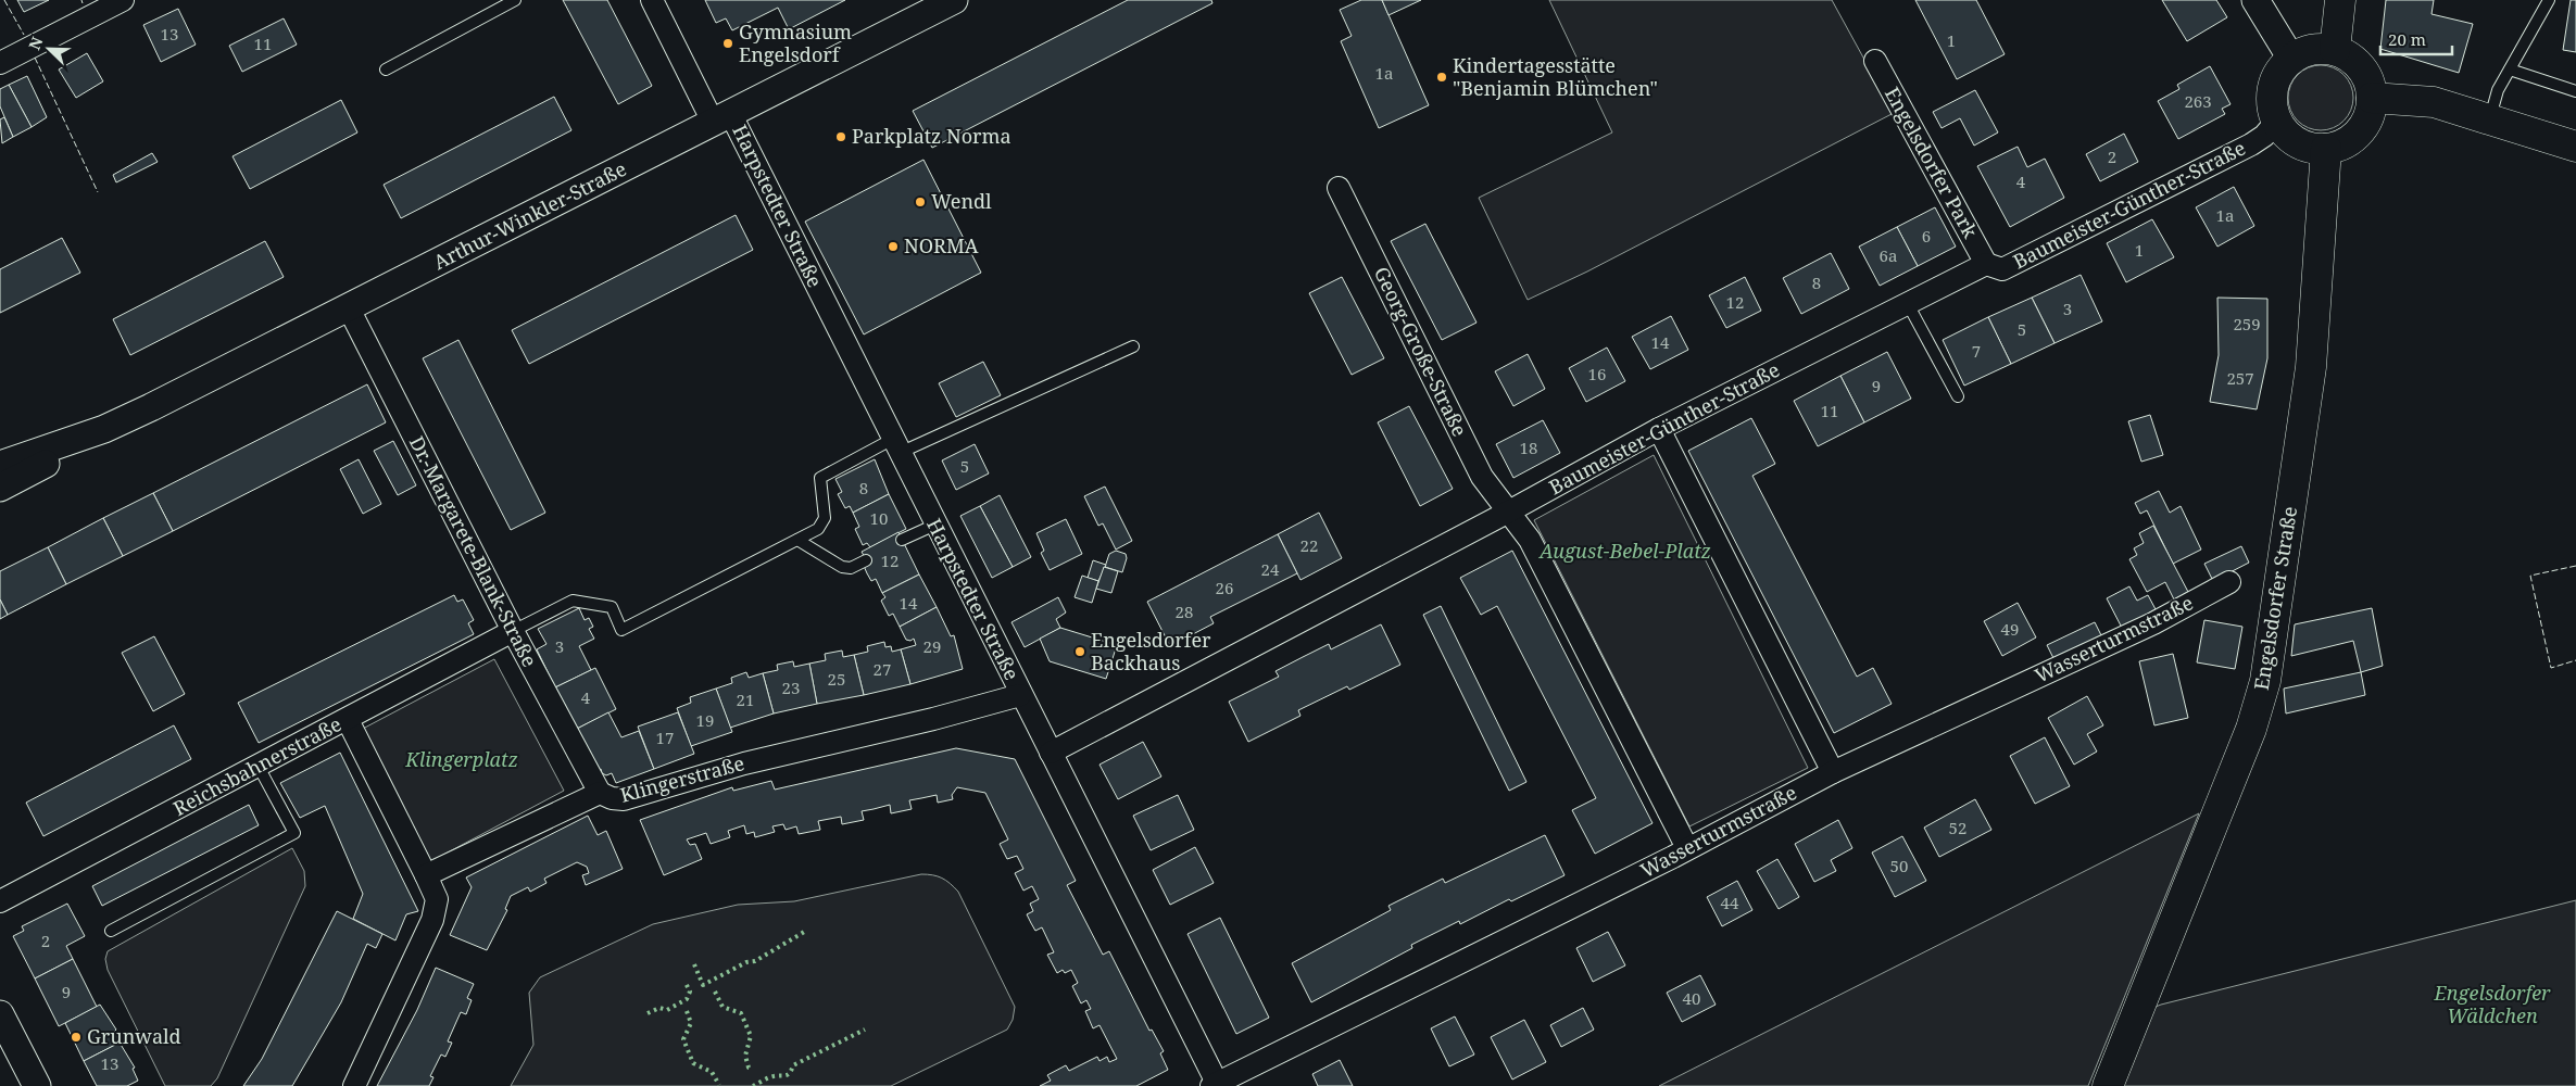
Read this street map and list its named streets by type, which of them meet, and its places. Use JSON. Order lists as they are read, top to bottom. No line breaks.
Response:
{"streets":{"main road":["Engelsdorfer Straße"],"street":["Engelsdorfer Park","Baumeister-Günther-Straße","Harpstedter Straße","Arthur-Winkler-Straße","Georg-Große-Straße","Dr.-Margarete-Blank-Straße","Wasserturmstraße","Reichsbahnerstraße","Klingerstraße"]},"crossings":[["Engelsdorfer Park","Baumeister-Günther-Straße"],["Baumeister-Günther-Straße","Harpstedter Straße"],["Baumeister-Günther-Straße","Georg-Große-Straße"],["Baumeister-Günther-Straße","Engelsdorfer Straße"],["Harpstedter Straße","Arthur-Winkler-Straße"],["Harpstedter Straße","Wasserturmstraße"],["Harpstedter Straße","Klingerstraße"],["Arthur-Winkler-Straße","Dr.-Margarete-Blank-Straße"],["Dr.-Margarete-Blank-Straße","Reichsbahnerstraße"],["Dr.-Margarete-Blank-Straße","Klingerstraße"]],"parks":["August-Bebel-Platz","Klingerplatz","Engelsdorfer Wäldchen"],"places":["Gymnasium Engelsdorf","Kindertagesstätte \"Benjamin Blümchen\"","Parkplatz Norma","Wendl","NORMA","Engelsdorfer Backhaus","Grunwald"],"house_numbers":["13","1","11","1a","263","2","4","1a","6","1","6a","8","12","3","259","5","14","7","16","257","9","11","18","5","8","10","22","12","24","26","14","28","49","3","29","27","25","23","4","21","19","17","52","50","44","2","9","40","13"],"scale_bar":"20 m","north":"top left"}
